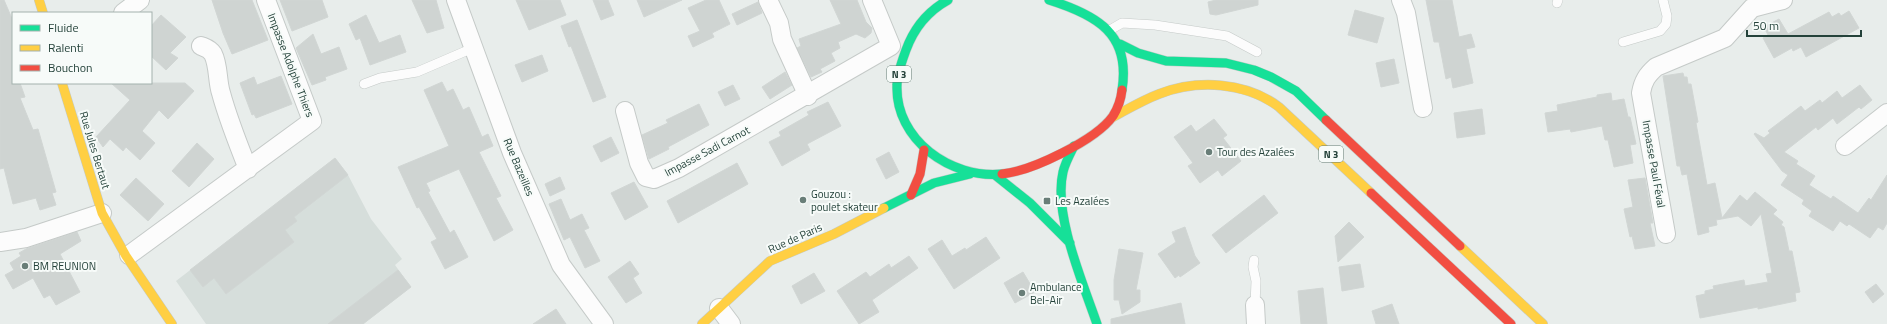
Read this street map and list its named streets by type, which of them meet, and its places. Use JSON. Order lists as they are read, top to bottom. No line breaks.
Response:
{"streets":{"main road":["N 3","Rue Jules Bertaut","Rue de Paris"],"street":["Impasse Adolphe Thiers","Impasse Sadi Carnot","Impasse Paul Féval","Rue Bazeilles"]},"crossings":[["Impasse Adolphe Thiers","Rue Jules Bertaut"],["N 3","Impasse Sadi Carnot"],["N 3","Rue de Paris"]],"places":{"other":["Tour des Azalées","Gouzou : poulet skateur","BM REUNION","Ambulance Bel-Air"],"transit":["Les Azalées"]},"legend":["Fluide","Ralenti","Bouchon"],"scale_bar":"50 m"}
